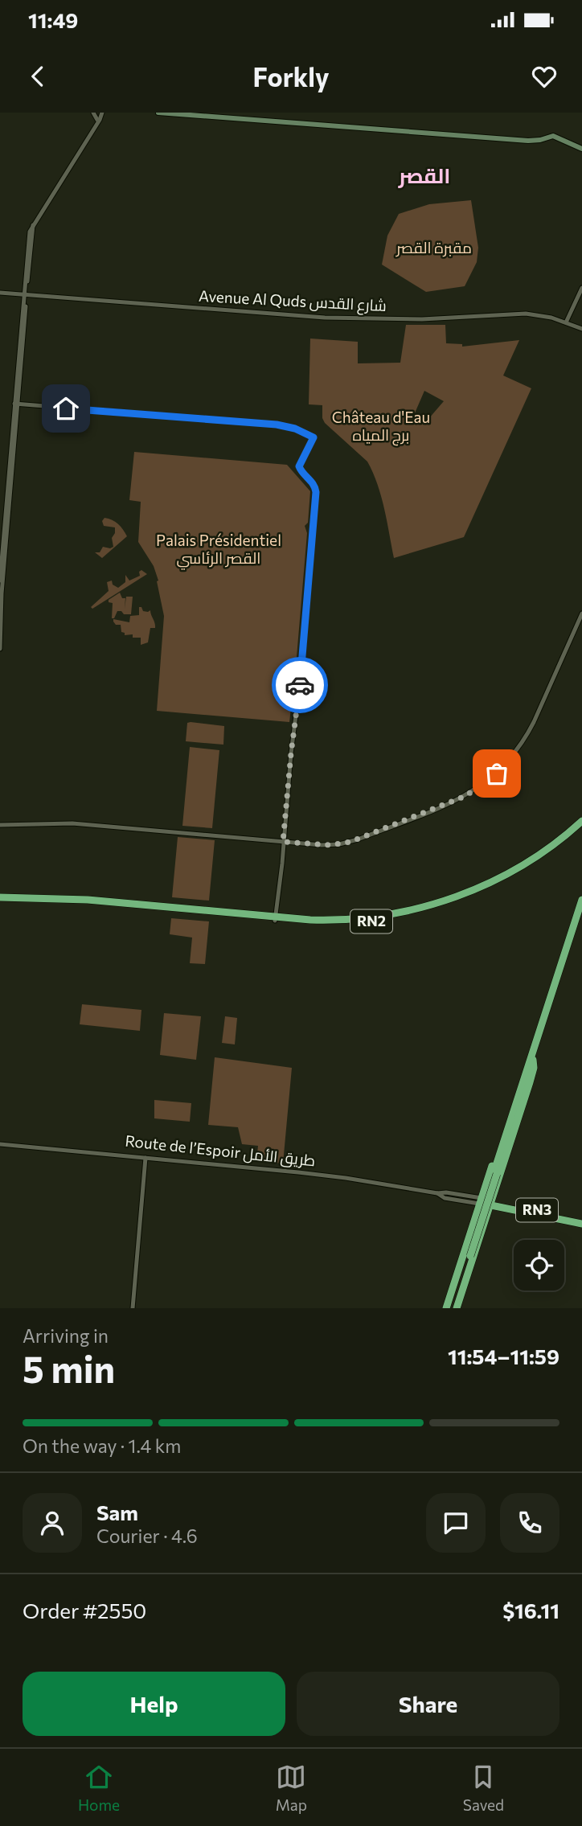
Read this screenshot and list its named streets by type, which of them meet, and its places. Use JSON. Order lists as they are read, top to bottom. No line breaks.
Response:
{"streets":{"highway":["RN2","Route de l’Espoir طريق الأمل","RN3"],"street":["Avenue Al Quds شارع القدس"]},"districts":["القصر"],"parks":["مقبرة القصر","Château d'Eau برج المياه","Palais Présidentiel القصر الرئاسي"],"page":{"status":"11:49","header":"Forkly","heading":["5 min","Arriving in","11:54–11:59"],"panel":["Sam","Courier · 4.6","Order #2550","$16.11"],"bar":"On the way · 1.4 km","buttons":["Help","Share"],"tabs":["Home","Map","Saved"]}}
